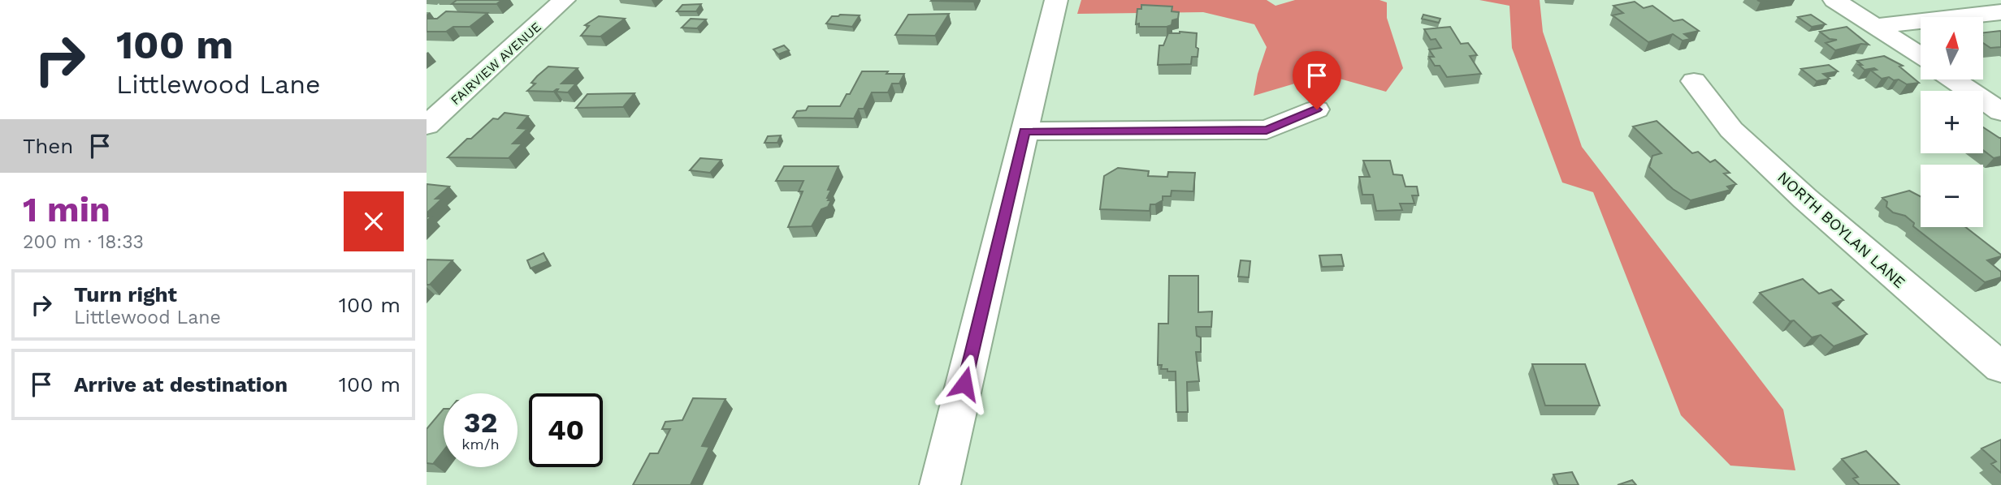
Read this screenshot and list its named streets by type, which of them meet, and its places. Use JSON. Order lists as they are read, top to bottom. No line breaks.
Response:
{"streets":{"street":["FAIRVIEW AVENUE","NORTH BOYLAN LANE"]},"north":"top","page":{"turn":["100 m","Littlewood Lane"],"map_buttons":["+","−"],"then":"Then","heading":["1 min","200 m · 18:33"],"list":[{"name":"Turn right","note":"Littlewood Lane","value":"100 m"},{"name":"Arrive at destination","value":"100 m"}],"speed":"32 km/h","limit":"40"}}
